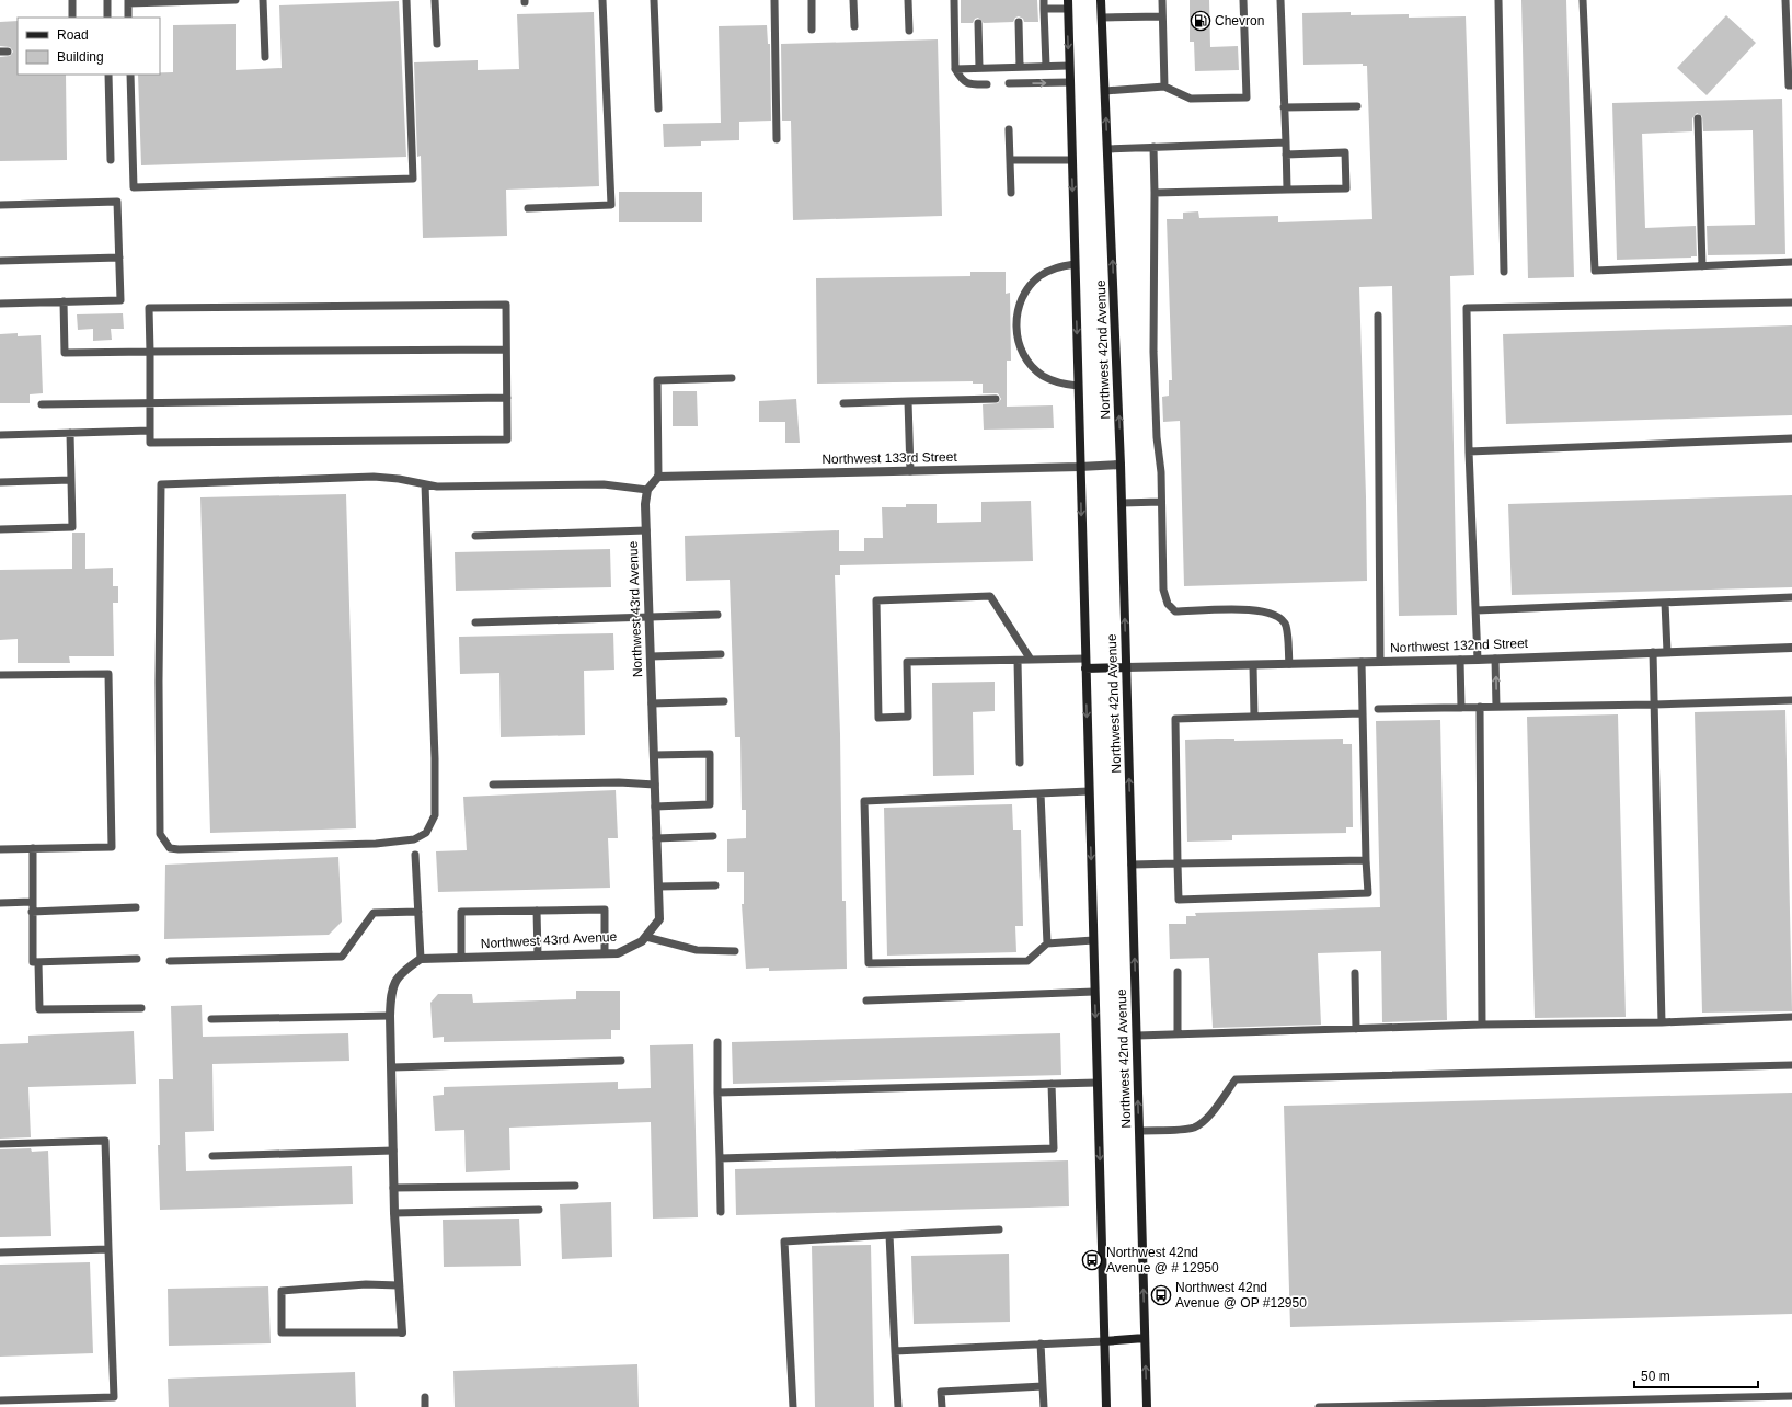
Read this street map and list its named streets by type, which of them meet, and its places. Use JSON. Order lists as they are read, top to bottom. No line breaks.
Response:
{"streets":{"main road":["Northwest 42nd Avenue"],"street":["Northwest 133rd Street","Northwest 43rd Avenue","Northwest 132nd Street"]},"crossings":[["Northwest 42nd Avenue","Northwest 133rd Street"],["Northwest 42nd Avenue","Northwest 132nd Street"]],"places":{"fuel station":["Chevron"],"bus stop":["Northwest 42nd Avenue @ # 12950","Northwest 42nd Avenue @ OP #12950"]},"legend":["Road","Building"],"scale_bar":"50 m"}
